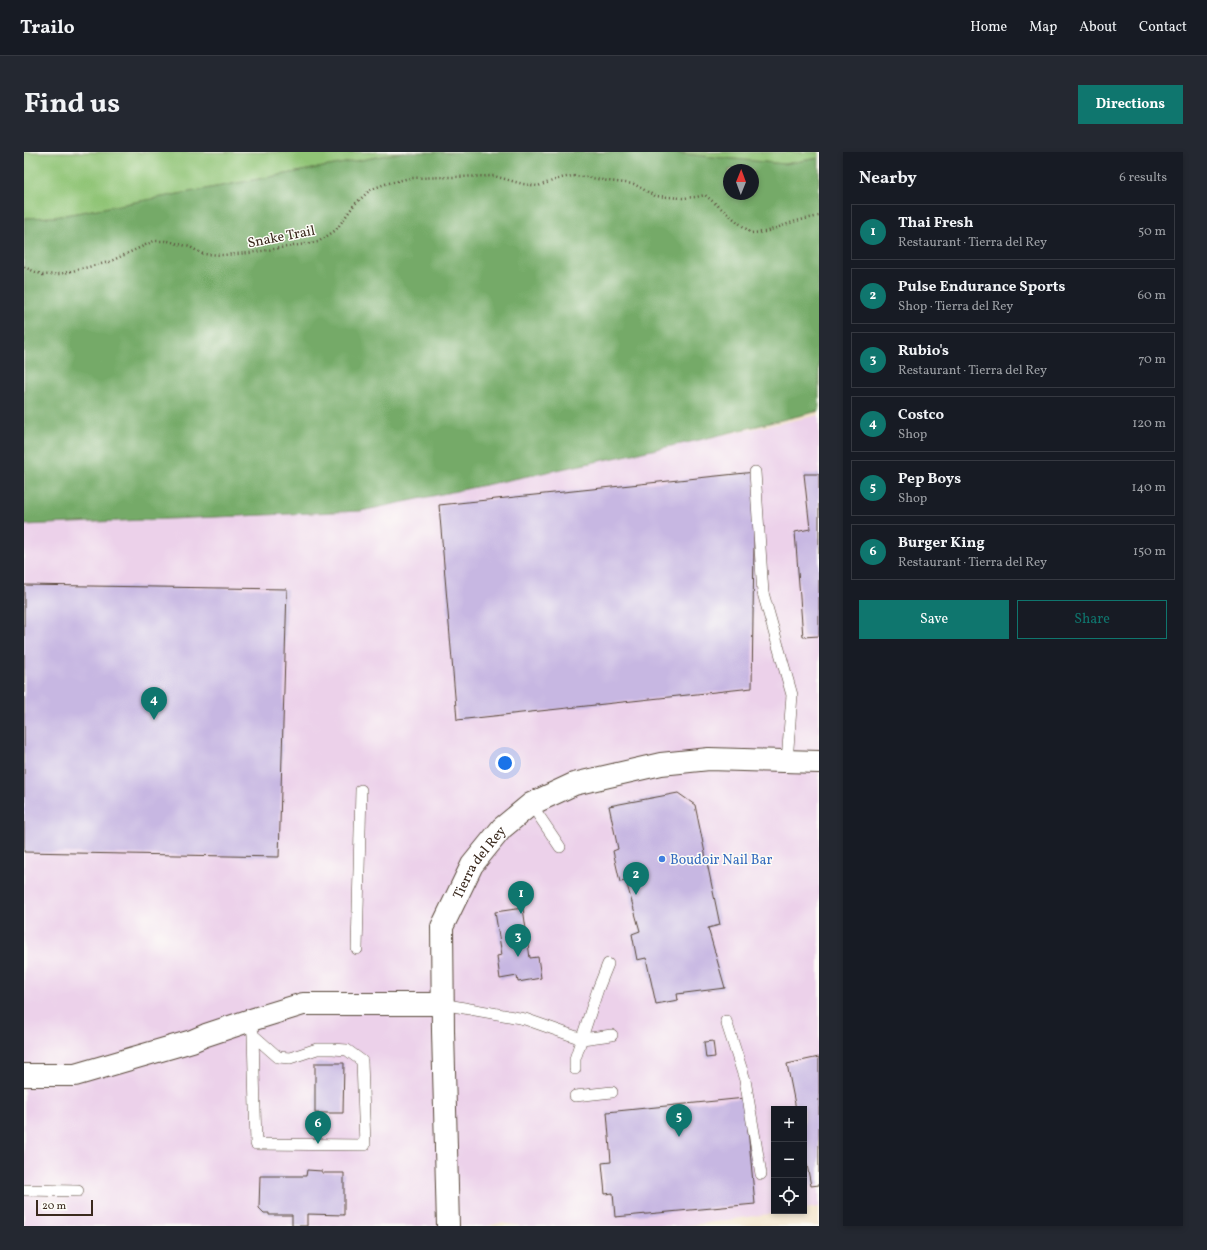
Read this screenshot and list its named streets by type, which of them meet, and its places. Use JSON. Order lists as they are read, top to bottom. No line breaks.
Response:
{"streets":{"street":["Tierra del Rey"],"path":["Snake Trail"]},"places":["Boudoir Nail Bar"],"scale_bar":"20 m","north":"top","page":{"header":"Trailo","nav":["Home","Map","About","Contact"],"title":"Find us","buttons":["Directions",["Save","Share"]],"heading":["Nearby","6 results"],"list":[{"mark":"1","name":"Thai Fresh","note":"Restaurant · Tierra del Rey","value":"50 m"},{"mark":"2","name":"Pulse Endurance Sports","note":"Shop · Tierra del Rey","value":"60 m"},{"mark":"3","name":"Rubio's","note":"Restaurant · Tierra del Rey","value":"70 m"},{"mark":"4","name":"Costco","note":"Shop","value":"120 m"},{"mark":"5","name":"Pep Boys","note":"Shop","value":"140 m"},{"mark":"6","name":"Burger King","note":"Restaurant · Tierra del Rey","value":"150 m"}],"pins":["4","2","1","3","5","6"],"map_buttons":["+","−"],"scale":"20 m"}}
